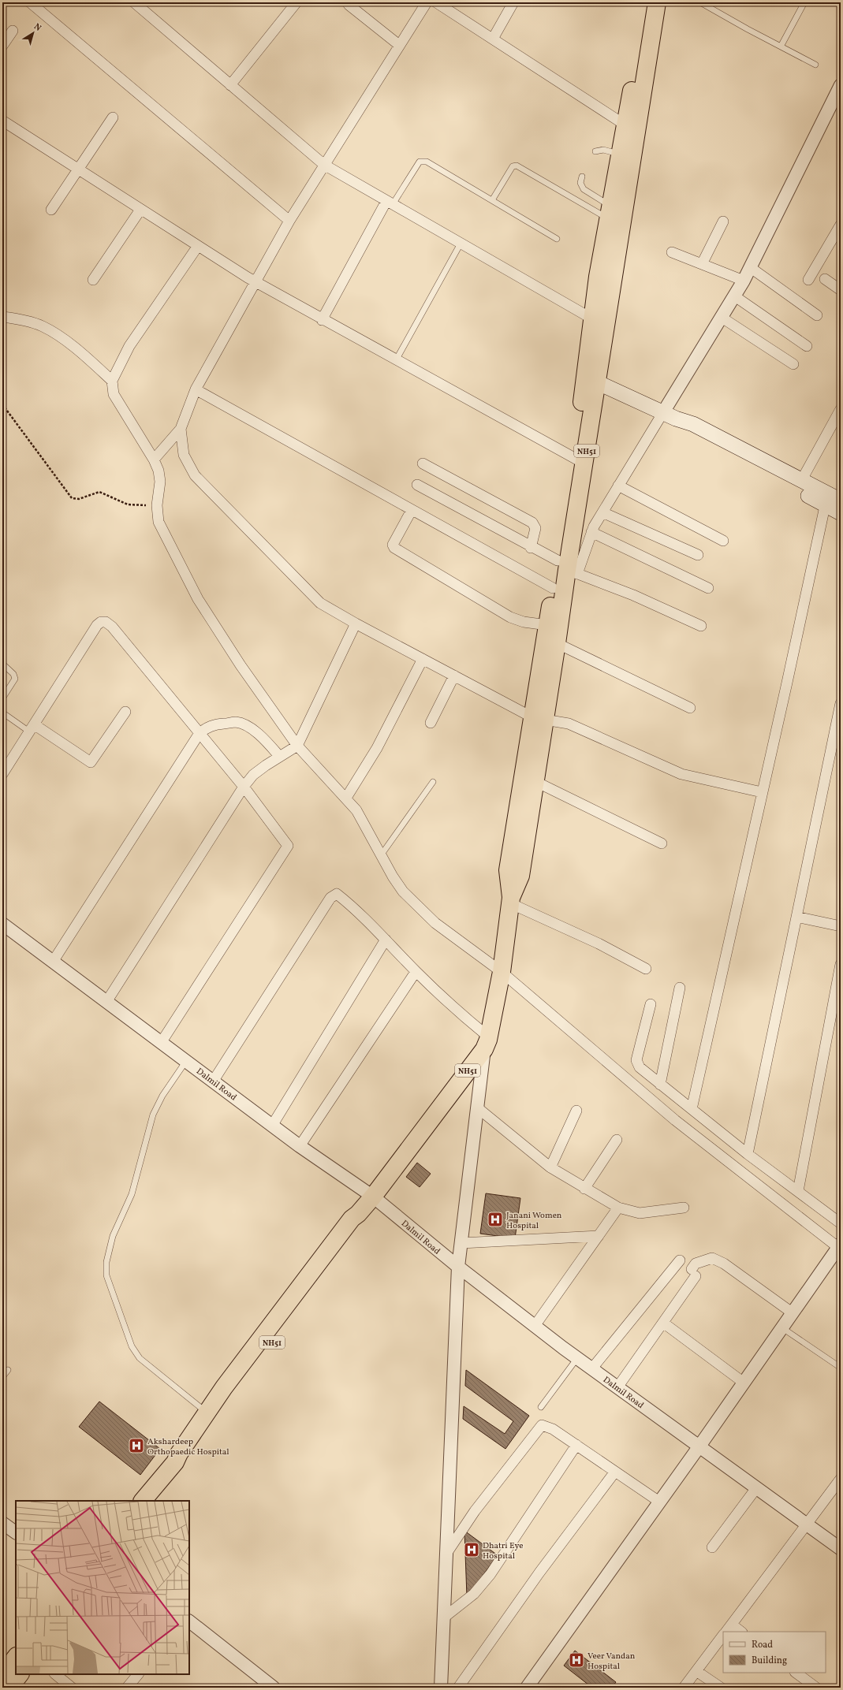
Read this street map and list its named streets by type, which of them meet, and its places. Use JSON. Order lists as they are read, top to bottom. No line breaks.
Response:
{"streets":{"highway":["NH51"],"street":["Dalmil Road"]},"crossings":[["NH51","Dalmil Road"]],"places":{"hospital":["Janani Women Hospital","Akshardeep Orthopaedic Hospital","Dhatri Eye Hospital","Veer Vandan Hospital"]},"legend":["Road","Building"],"north":"top right"}
